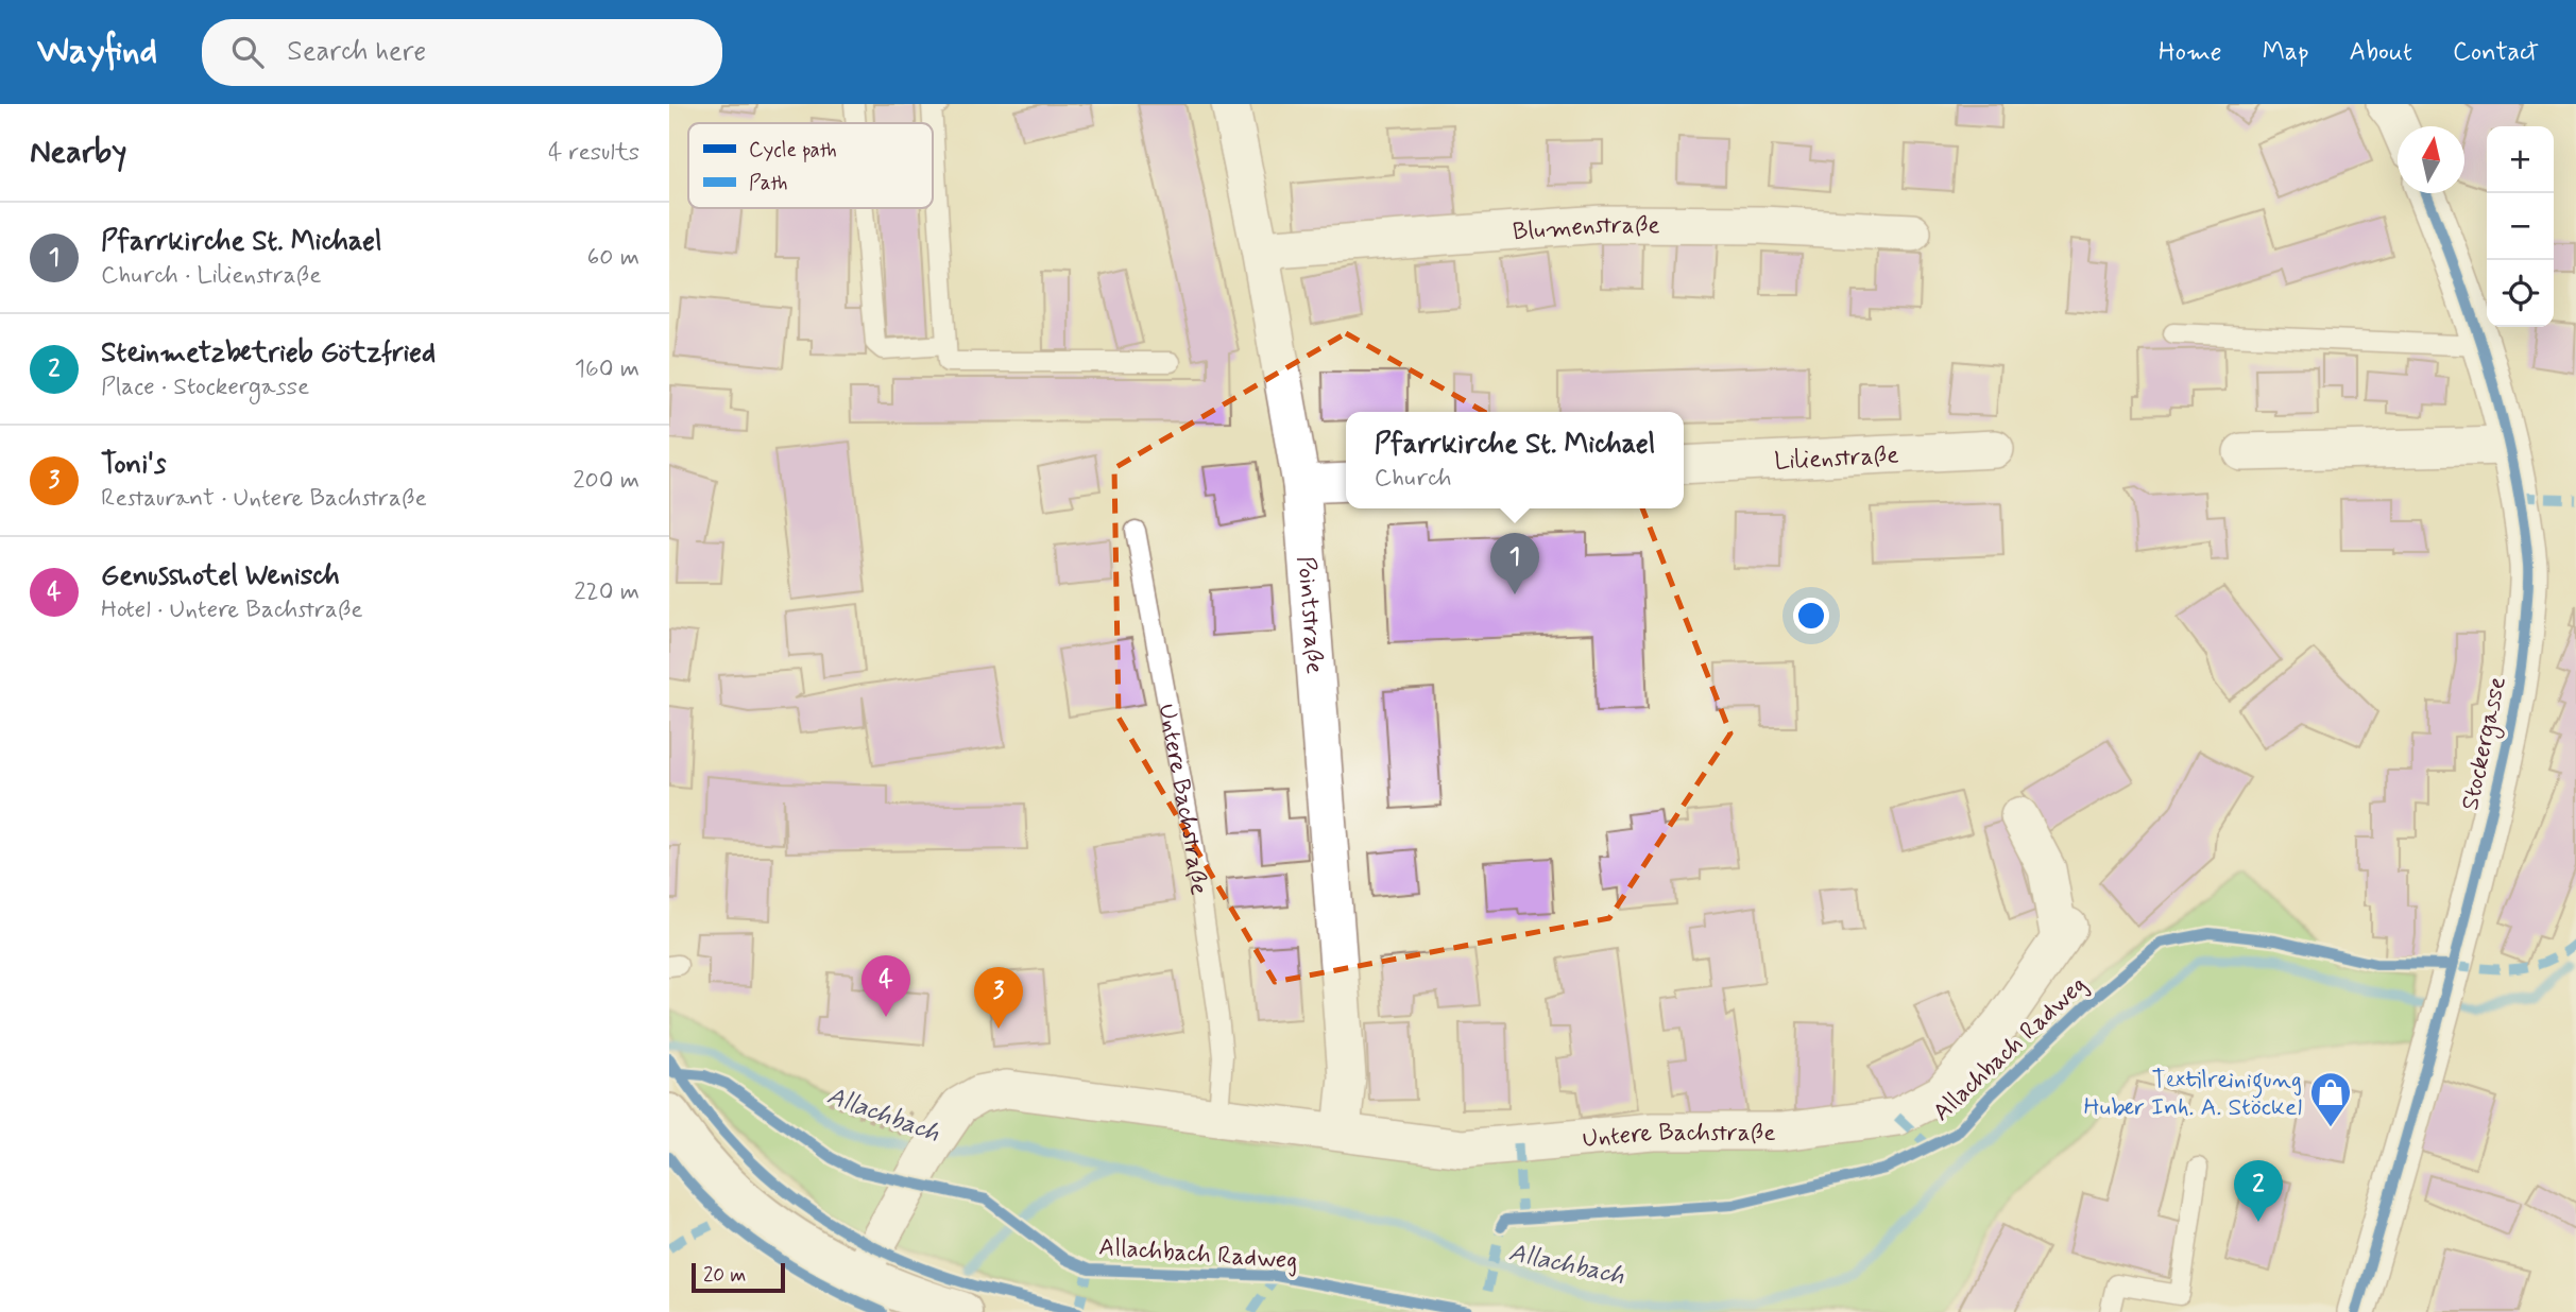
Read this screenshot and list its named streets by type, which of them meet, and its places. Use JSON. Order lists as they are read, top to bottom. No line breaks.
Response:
{"streets":{"street":["Blumenstraße","Lilienstraße","Pointstraße","Stockergasse","Untere Bachstraße"],"cycle path":["Allachbach Radweg"]},"crossings":[["Blumenstraße","Pointstraße"],["Pointstraße","Untere Bachstraße"]],"water":["Allachbach"],"places":{"shop":["Textilreinigung Huber Inh. A. Stöckel"]},"legend":["Cycle path","Path"],"scale_bar":"20 m","north":"top","page":{"header":"Wayfind","search":"Search here","nav":["Home","Map","About","Contact"],"heading":["Nearby","4 results"],"map_buttons":["+","−"],"list":[{"mark":"1","name":"Pfarrkirche St. Michael","note":"Church · Lilienstraße","value":"60 m"},{"mark":"2","name":"Steinmetzbetrieb Götzfried","note":"Place · Stockergasse","value":"160 m"},{"mark":"3","name":"Toni's","note":"Restaurant · Untere Bachstraße","value":"200 m"},{"mark":"4","name":"Genusshotel Wenisch","note":"Hotel · Untere Bachstraße","value":"220 m"}],"popup":["Pfarrkirche St. Michael","Church"],"pins":["1","4","3","2"],"scale":"20 m"}}
